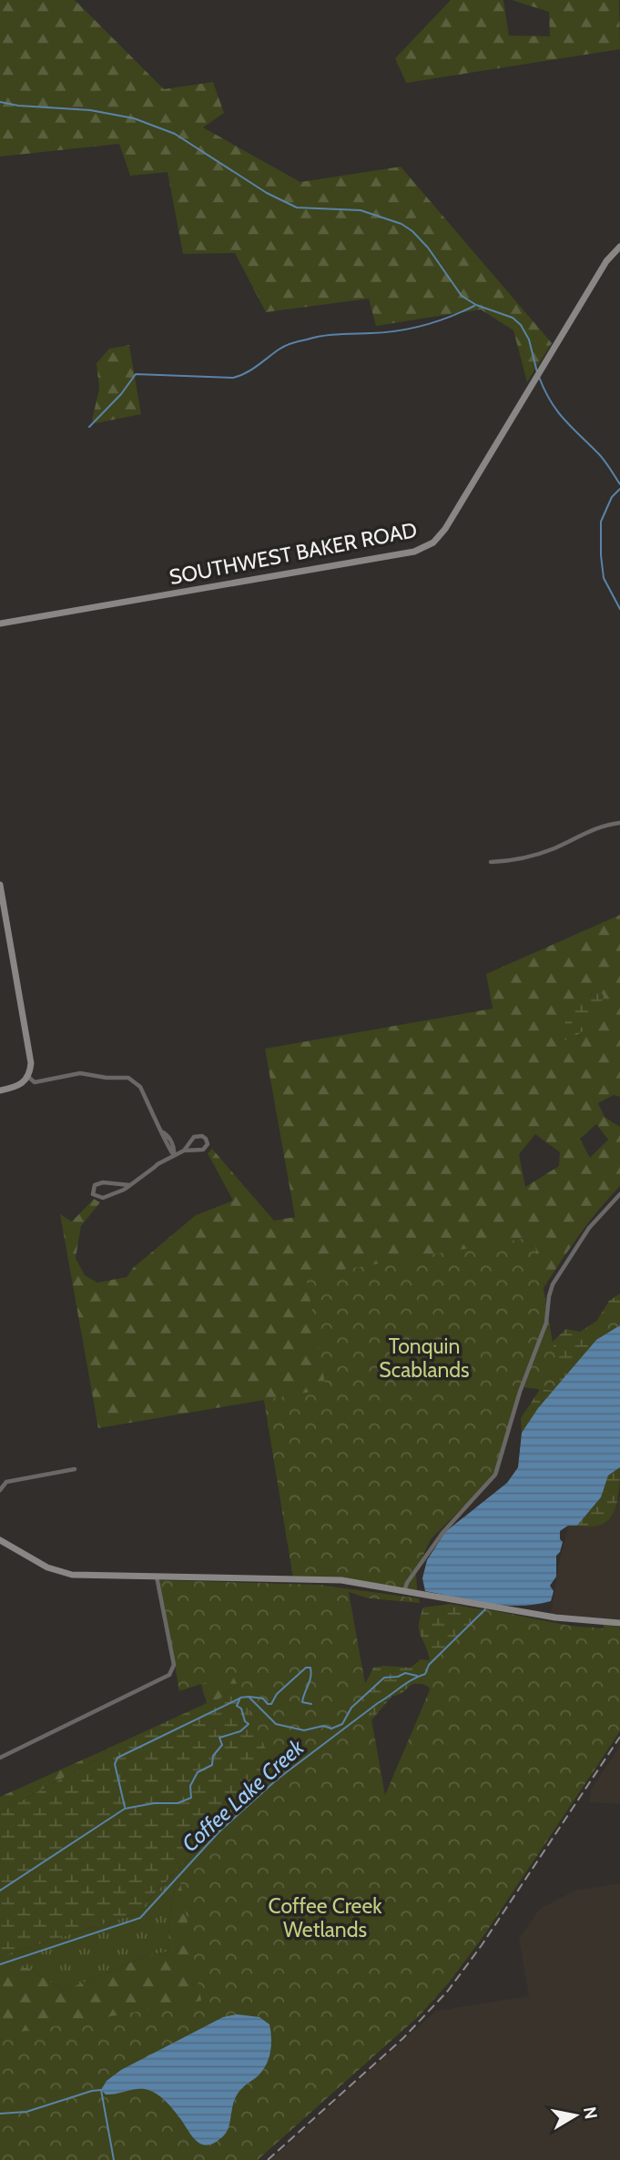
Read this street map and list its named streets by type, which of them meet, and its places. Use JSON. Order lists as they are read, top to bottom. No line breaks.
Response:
{"streets":{"main road":["SOUTHWEST BAKER ROAD"]},"water":["Coffee Lake Creek"],"parks":["Tonquin Scablands","Coffee Creek Wetlands"],"north":"right"}
